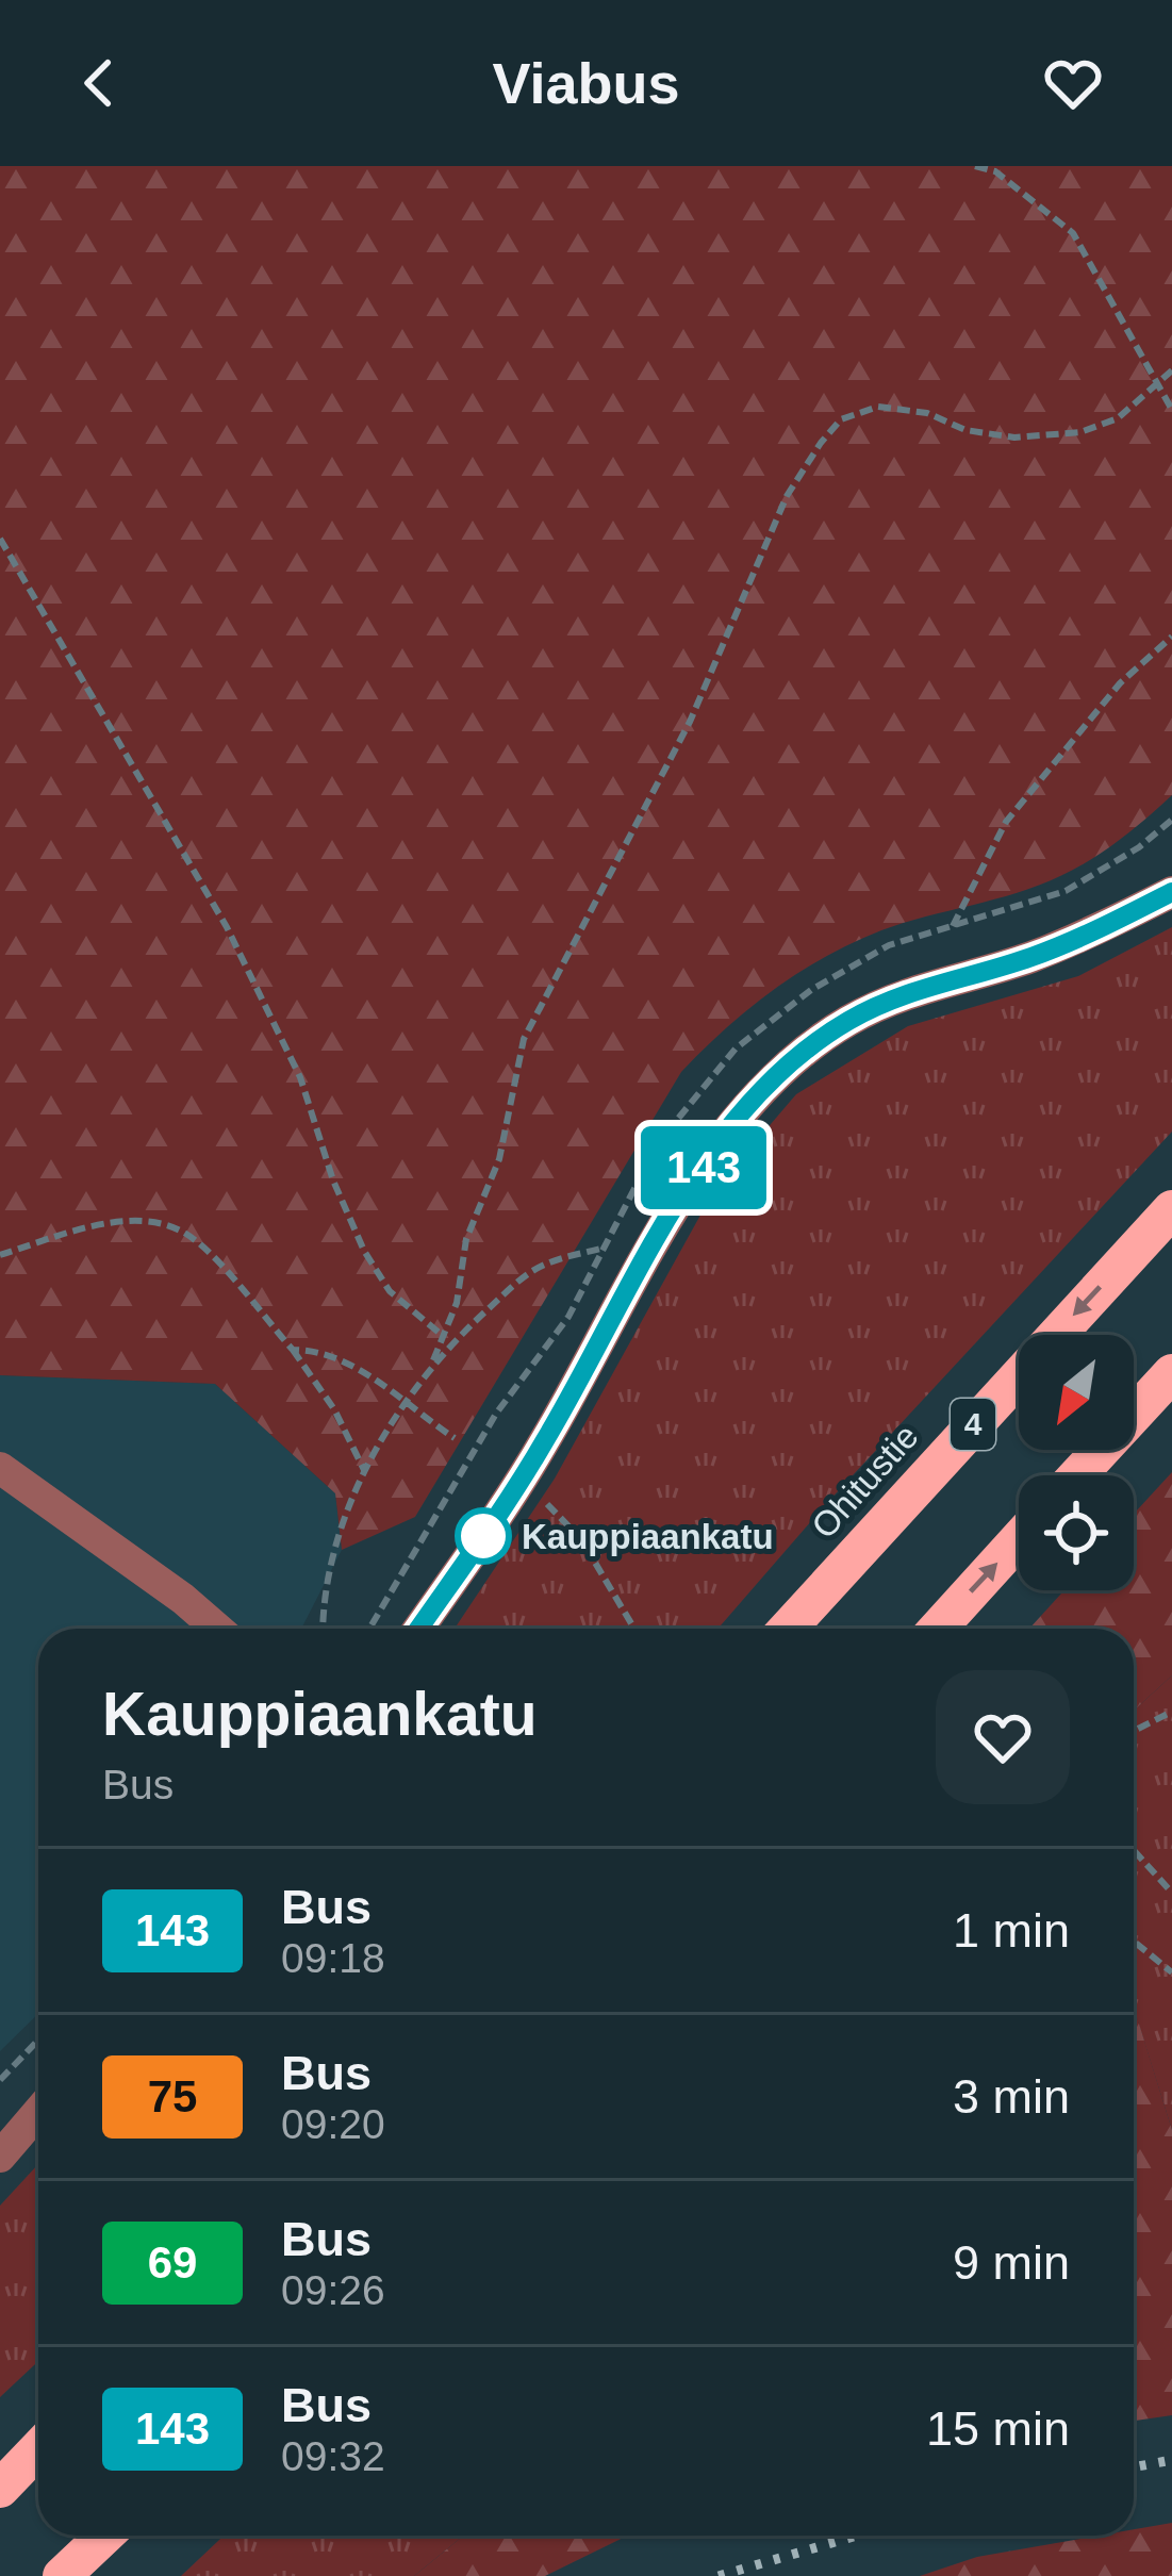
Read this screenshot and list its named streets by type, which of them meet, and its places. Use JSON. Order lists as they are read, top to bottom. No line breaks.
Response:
{"streets":{"highway":["4","Ohitustie"]},"places":["Kauppiaankatu"],"lines":["bus line 143"],"north":"bottom left","page":{"header":"Viabus","on_map":"143","heading":["Kauppiaankatu","Bus"],"list":[{"mark":"143","name":"Bus","note":"09:18","value":"1 min"},{"mark":"75","name":"Bus","note":"09:20","value":"3 min"},{"mark":"69","name":"Bus","note":"09:26","value":"9 min"},{"mark":"143","name":"Bus","note":"09:32","value":"15 min"}]}}
